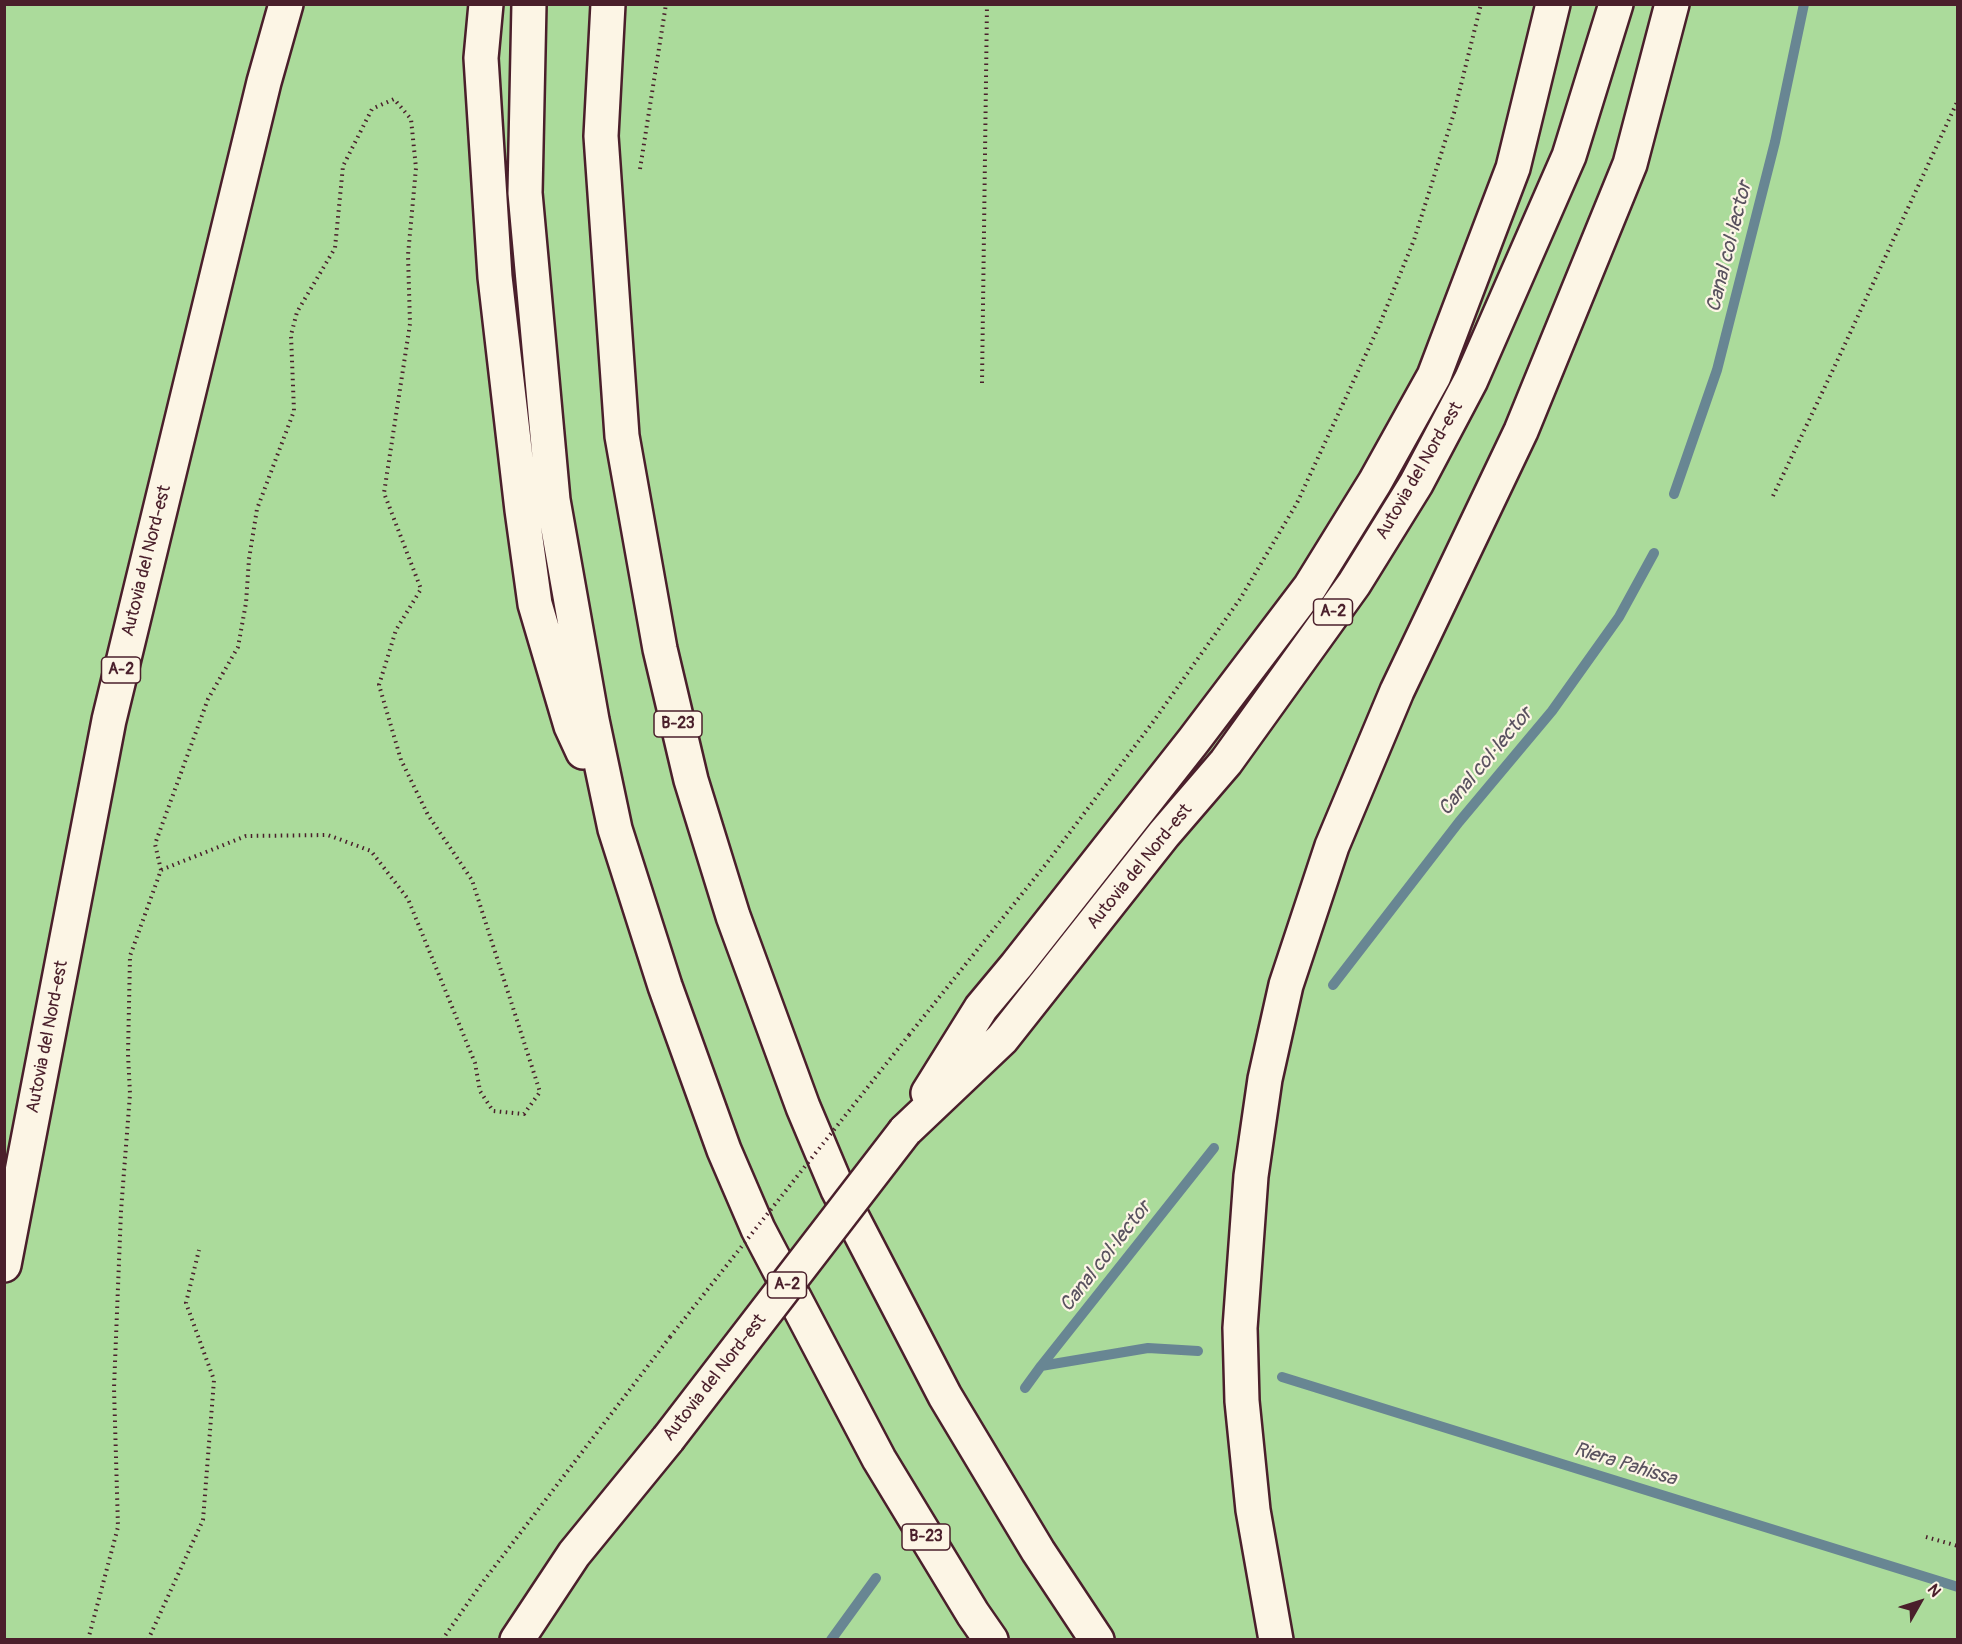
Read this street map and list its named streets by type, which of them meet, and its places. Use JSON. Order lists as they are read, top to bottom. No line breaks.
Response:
{"streets":{"highway":["Autovia del Nord-est","A-2","B-23"]},"crossings":[["Autovia del Nord-est","A-2"]],"water":["Canal col·lector","Riera Pahissa"],"north":"top right"}
